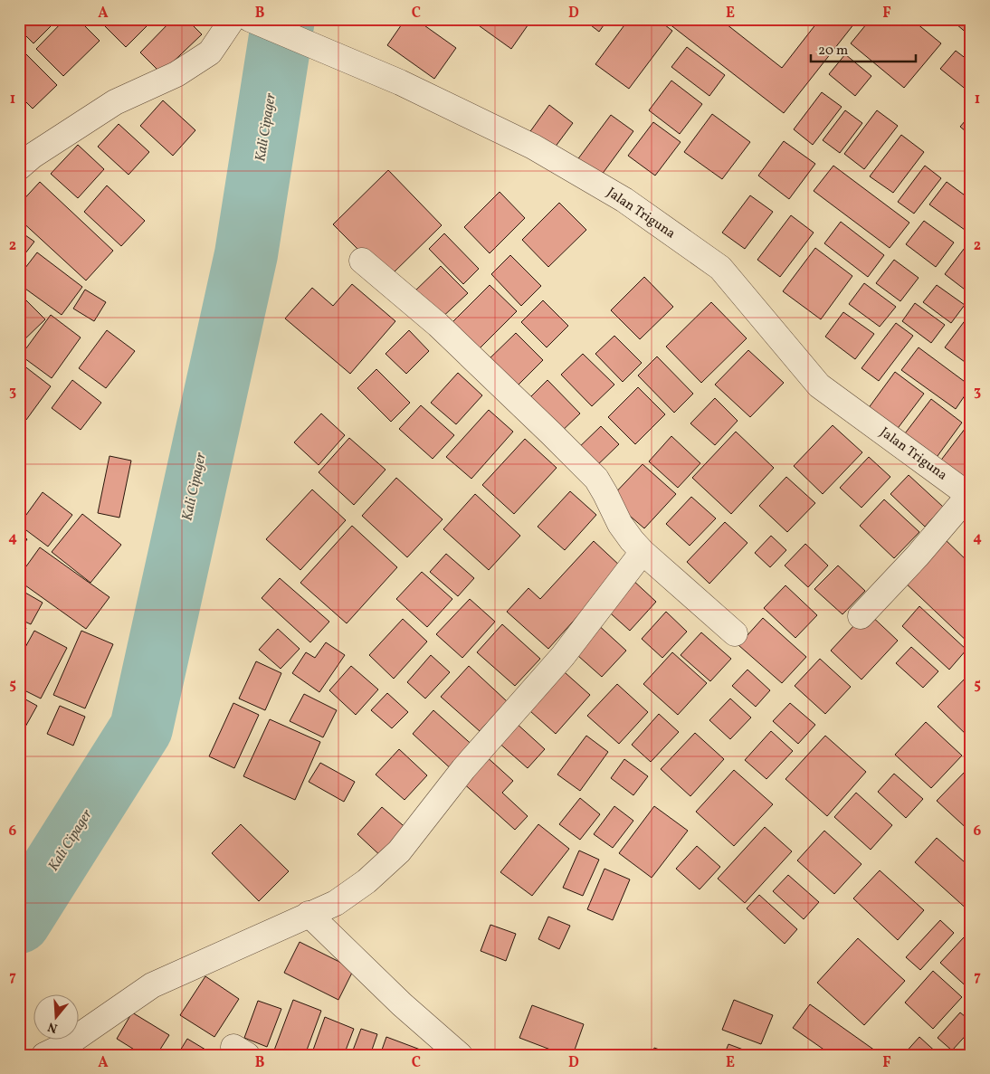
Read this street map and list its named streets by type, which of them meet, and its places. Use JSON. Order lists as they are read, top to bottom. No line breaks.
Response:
{"streets":{"street":["Jalan Triguna"]},"water":["Kali Cipager"],"scale_bar":"20 m","north":"bottom","grid":{"columns":["A","B","C","D","E","F"],"rows":["1","2","3","4","5","6","7"]}}
